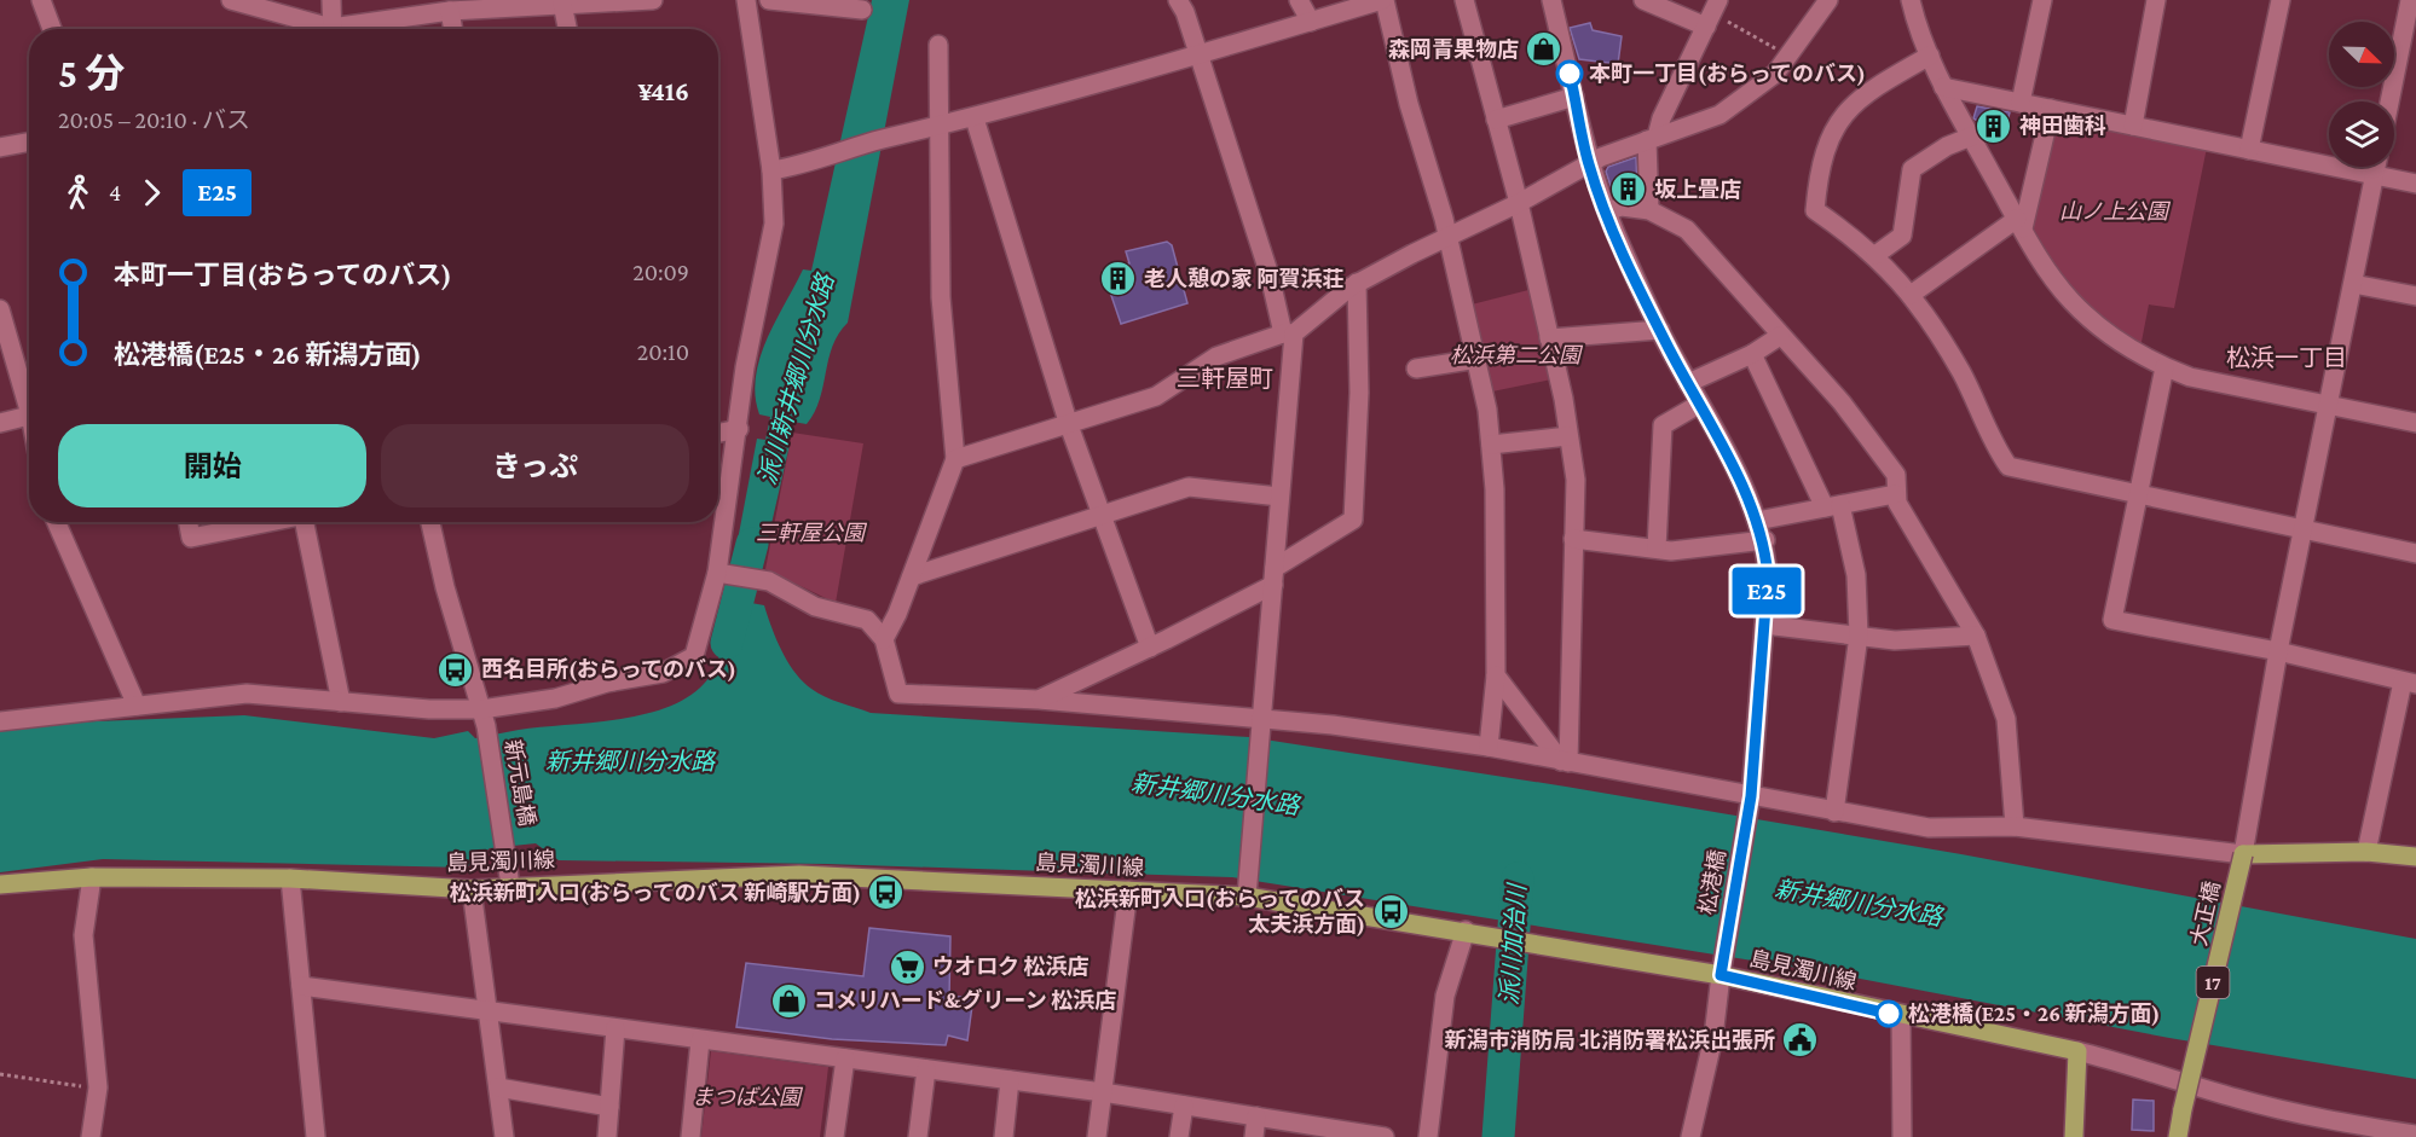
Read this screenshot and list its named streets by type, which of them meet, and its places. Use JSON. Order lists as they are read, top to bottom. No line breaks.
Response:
{"streets":{"main road":["島見濁川線","大正橋","17"],"street":["新元島橋","松港橋"]},"crossings":[["新元島橋","島見濁川線"],["島見濁川線","松港橋"]],"districts":["松浜一丁目","三軒屋町"],"water":["派川新井郷川分水路","新井郷川分水路","派川加治川"],"parks":["山ノ上公園","松浜第二公園","三軒屋公園","まつば公園"],"places":{"shop":["森岡青果物店","コメリハード&グリーン 松浜店"],"other":["本町一丁目(おらってのバス)","松港橋(E25・26 新潟方面)"],"building":["神田歯科","坂上畳店","老人憩の家 阿賀浜荘"],"bus stop":["西名目所(おらってのバス)","松浜新町入口(おらってのバス 新崎駅方面)","松浜新町入口(おらってのバス 太夫浜方面)"],"supermarket":["ウオロク 松浜店"],"public building":["新潟市消防局 北消防署松浜出張所"]},"lines":["bus line E25"],"north":"bottom right","page":{"on_map":"E25","heading":["5 分","20:05 – 20:10 · バス","¥416"],"legs":["4","E25"],"list":[{"name":"本町一丁目(おらってのバス)","value":"20:09"},{"name":"松港橋(E25・26 新潟方面)","value":"20:10"}],"buttons":["開始","きっぷ"]}}
